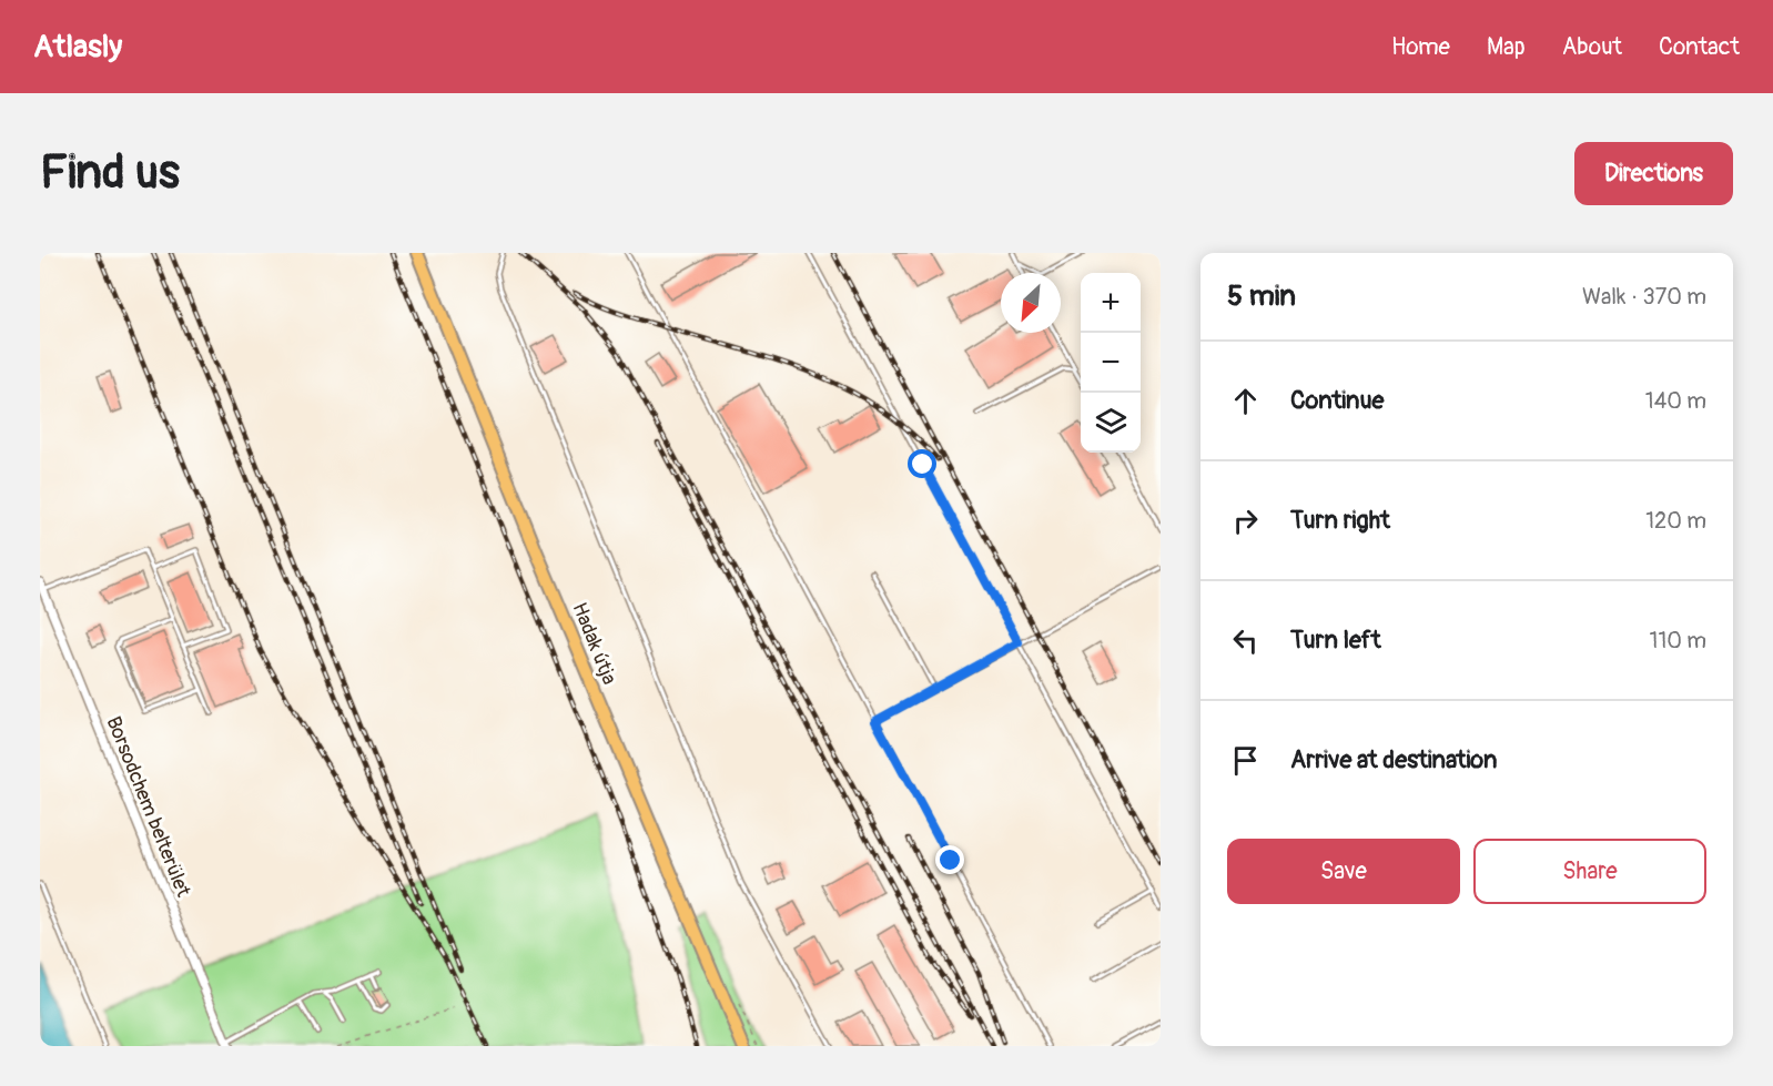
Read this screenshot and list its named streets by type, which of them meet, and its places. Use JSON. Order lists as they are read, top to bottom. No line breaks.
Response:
{"streets":{"main road":["Hadak útja"],"street":["Borsodchem belterület"]},"north":"bottom left","page":{"header":"Atlasly","nav":["Home","Map","About","Contact"],"buttons":["Directions",["Save","Share"]],"title":"Find us","heading":["5 min","Walk · 370 m"],"map_buttons":["+","−"],"list":[["Continue","140 m"],["Turn right","120 m"],["Turn left","110 m"],"Arrive at destination"]}}
